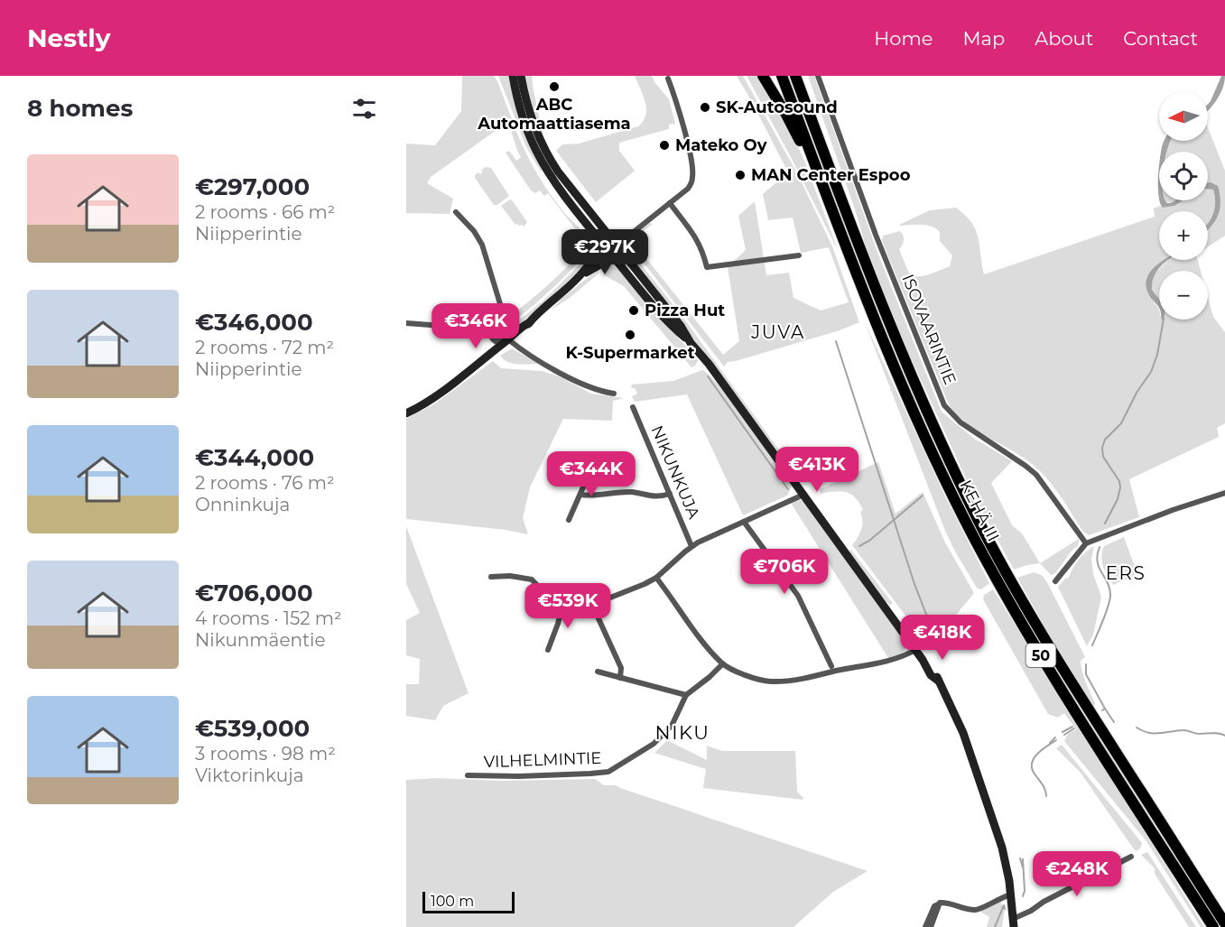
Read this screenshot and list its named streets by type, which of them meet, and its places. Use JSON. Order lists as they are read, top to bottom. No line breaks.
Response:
{"streets":{"highway":["KEHÄ III","50"],"street":["ISOVAARINTIE","NIKUNKUJA","VILHELMINTIE"]},"districts":["JUVA","ERS","NIKU"],"places":["ABC Automaattiasema","SK-Autosound","Mateko Oy","MAN Center Espoo","Pizza Hut","K-Supermarket"],"scale_bar":"100 m","north":"left","page":{"header":"Nestly","nav":["Home","Map","About","Contact"],"heading":"8 homes","map_buttons":["+","−"],"list":[{"name":"€297,000","note":"2 rooms · 66 m² · Niipperintie"},{"name":"€346,000","note":"2 rooms · 72 m² · Niipperintie"},{"name":"€344,000","note":"2 rooms · 76 m² · Onninkuja"},{"name":"€706,000","note":"4 rooms · 152 m² · Nikunmäentie"},{"name":"€539,000","note":"3 rooms · 98 m² · Viktorinkuja"}],"price":["€297K","€346K","€413K","€344K","€706K","€539K","€418K","€248K"],"scale":"100 m"}}
